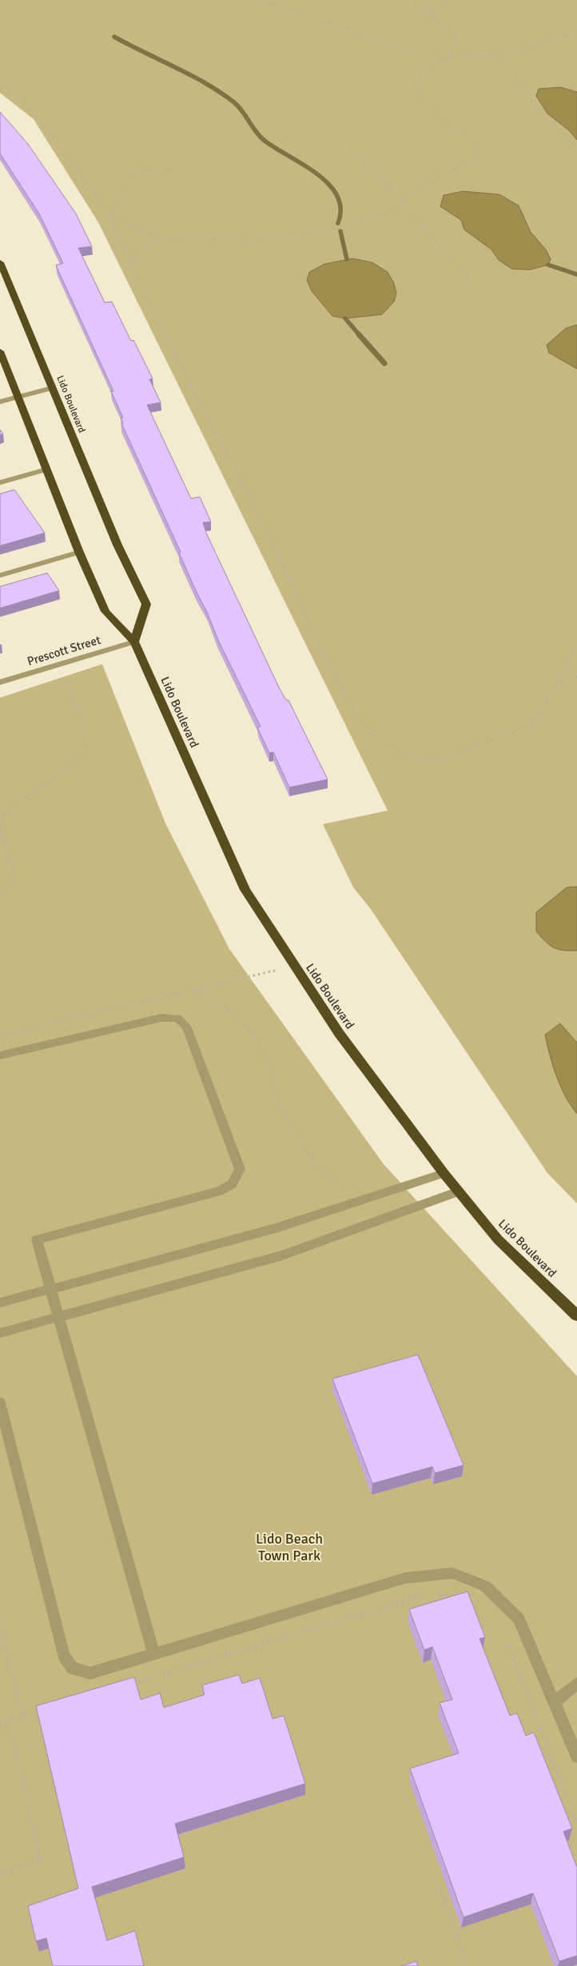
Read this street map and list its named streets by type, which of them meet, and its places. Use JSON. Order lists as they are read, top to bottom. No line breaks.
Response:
{"streets":{"highway":["Lido Boulevard"],"street":["Prescott Street"]},"crossings":[["Lido Boulevard","Prescott Street"]],"parks":["Lido Beach Town Park"]}
